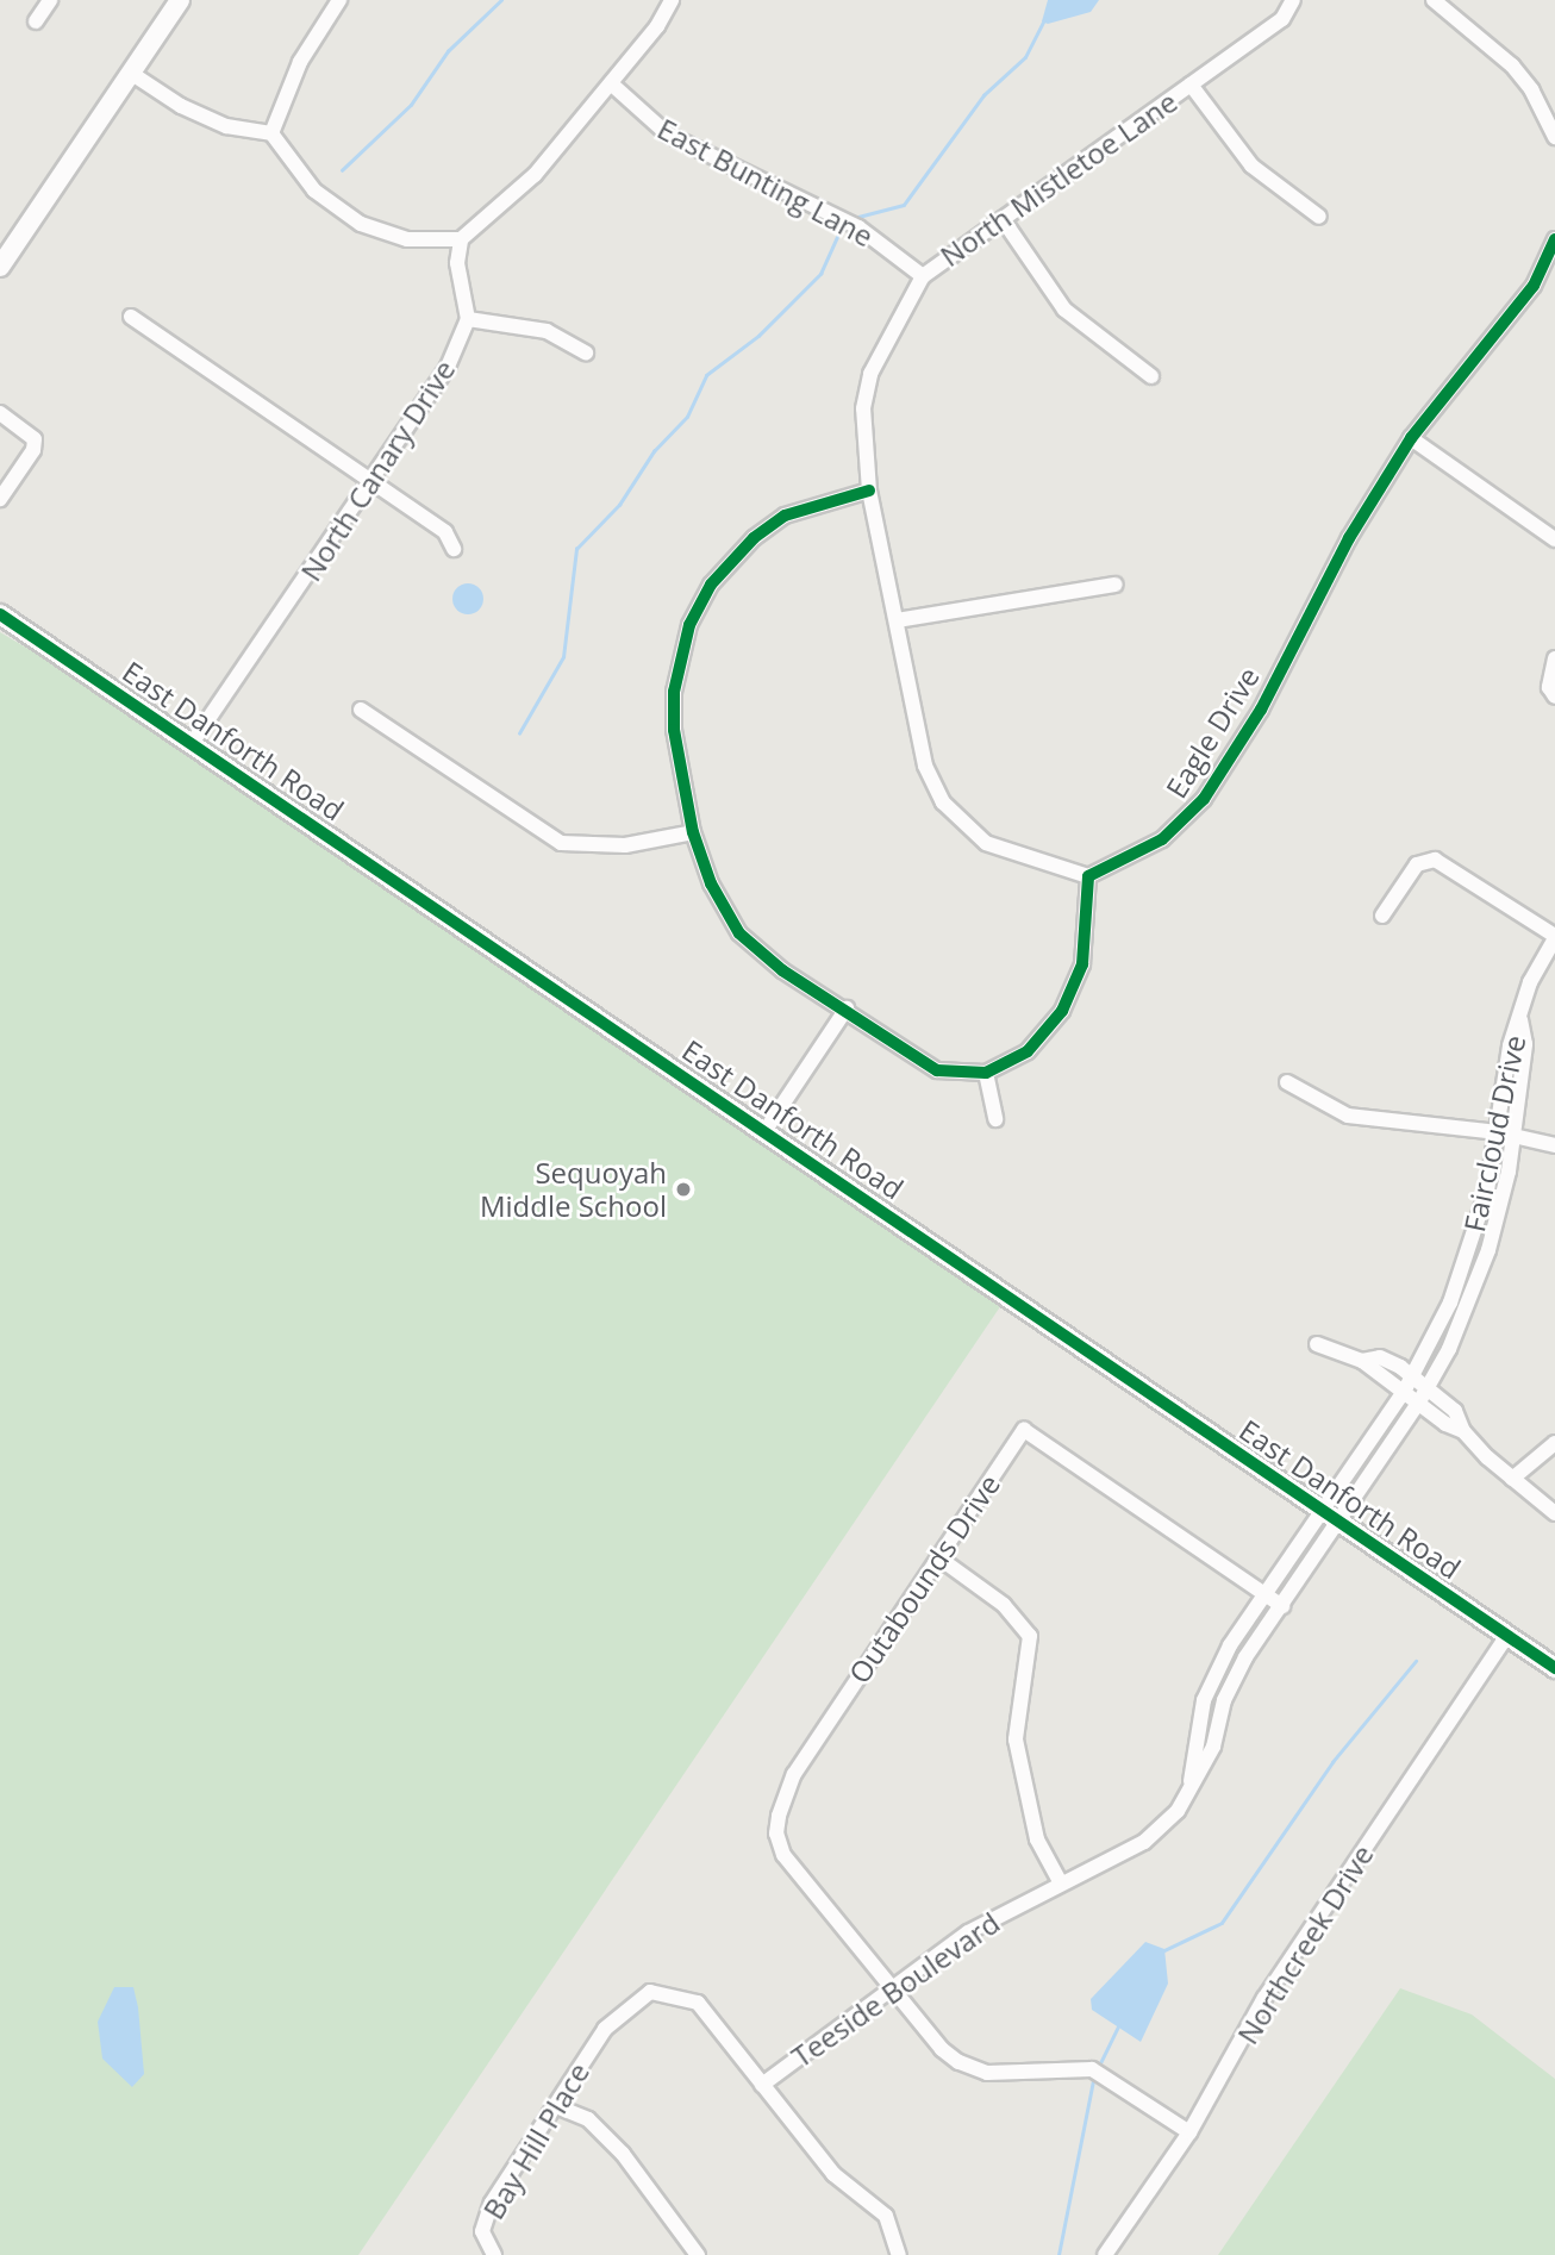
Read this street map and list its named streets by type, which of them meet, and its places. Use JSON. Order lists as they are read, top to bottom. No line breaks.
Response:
{"streets":{"street":["North Mistletoe Lane","East Bunting Lane","North Canary Drive","Eagle Drive","East Danforth Road","Faircloud Drive","Outabounds Drive","Northcreek Drive","Teeside Boulevard","Bay Hill Place"]},"crossings":[["North Mistletoe Lane","East Bunting Lane"],["North Mistletoe Lane","Eagle Drive"],["North Canary Drive","East Danforth Road"],["East Danforth Road","Faircloud Drive"],["East Danforth Road","Northcreek Drive"],["East Danforth Road","Teeside Boulevard"],["Faircloud Drive","Teeside Boulevard"],["Outabounds Drive","Northcreek Drive"],["Outabounds Drive","Teeside Boulevard"],["Teeside Boulevard","Bay Hill Place"]],"places":["Sequoyah Middle School"]}
